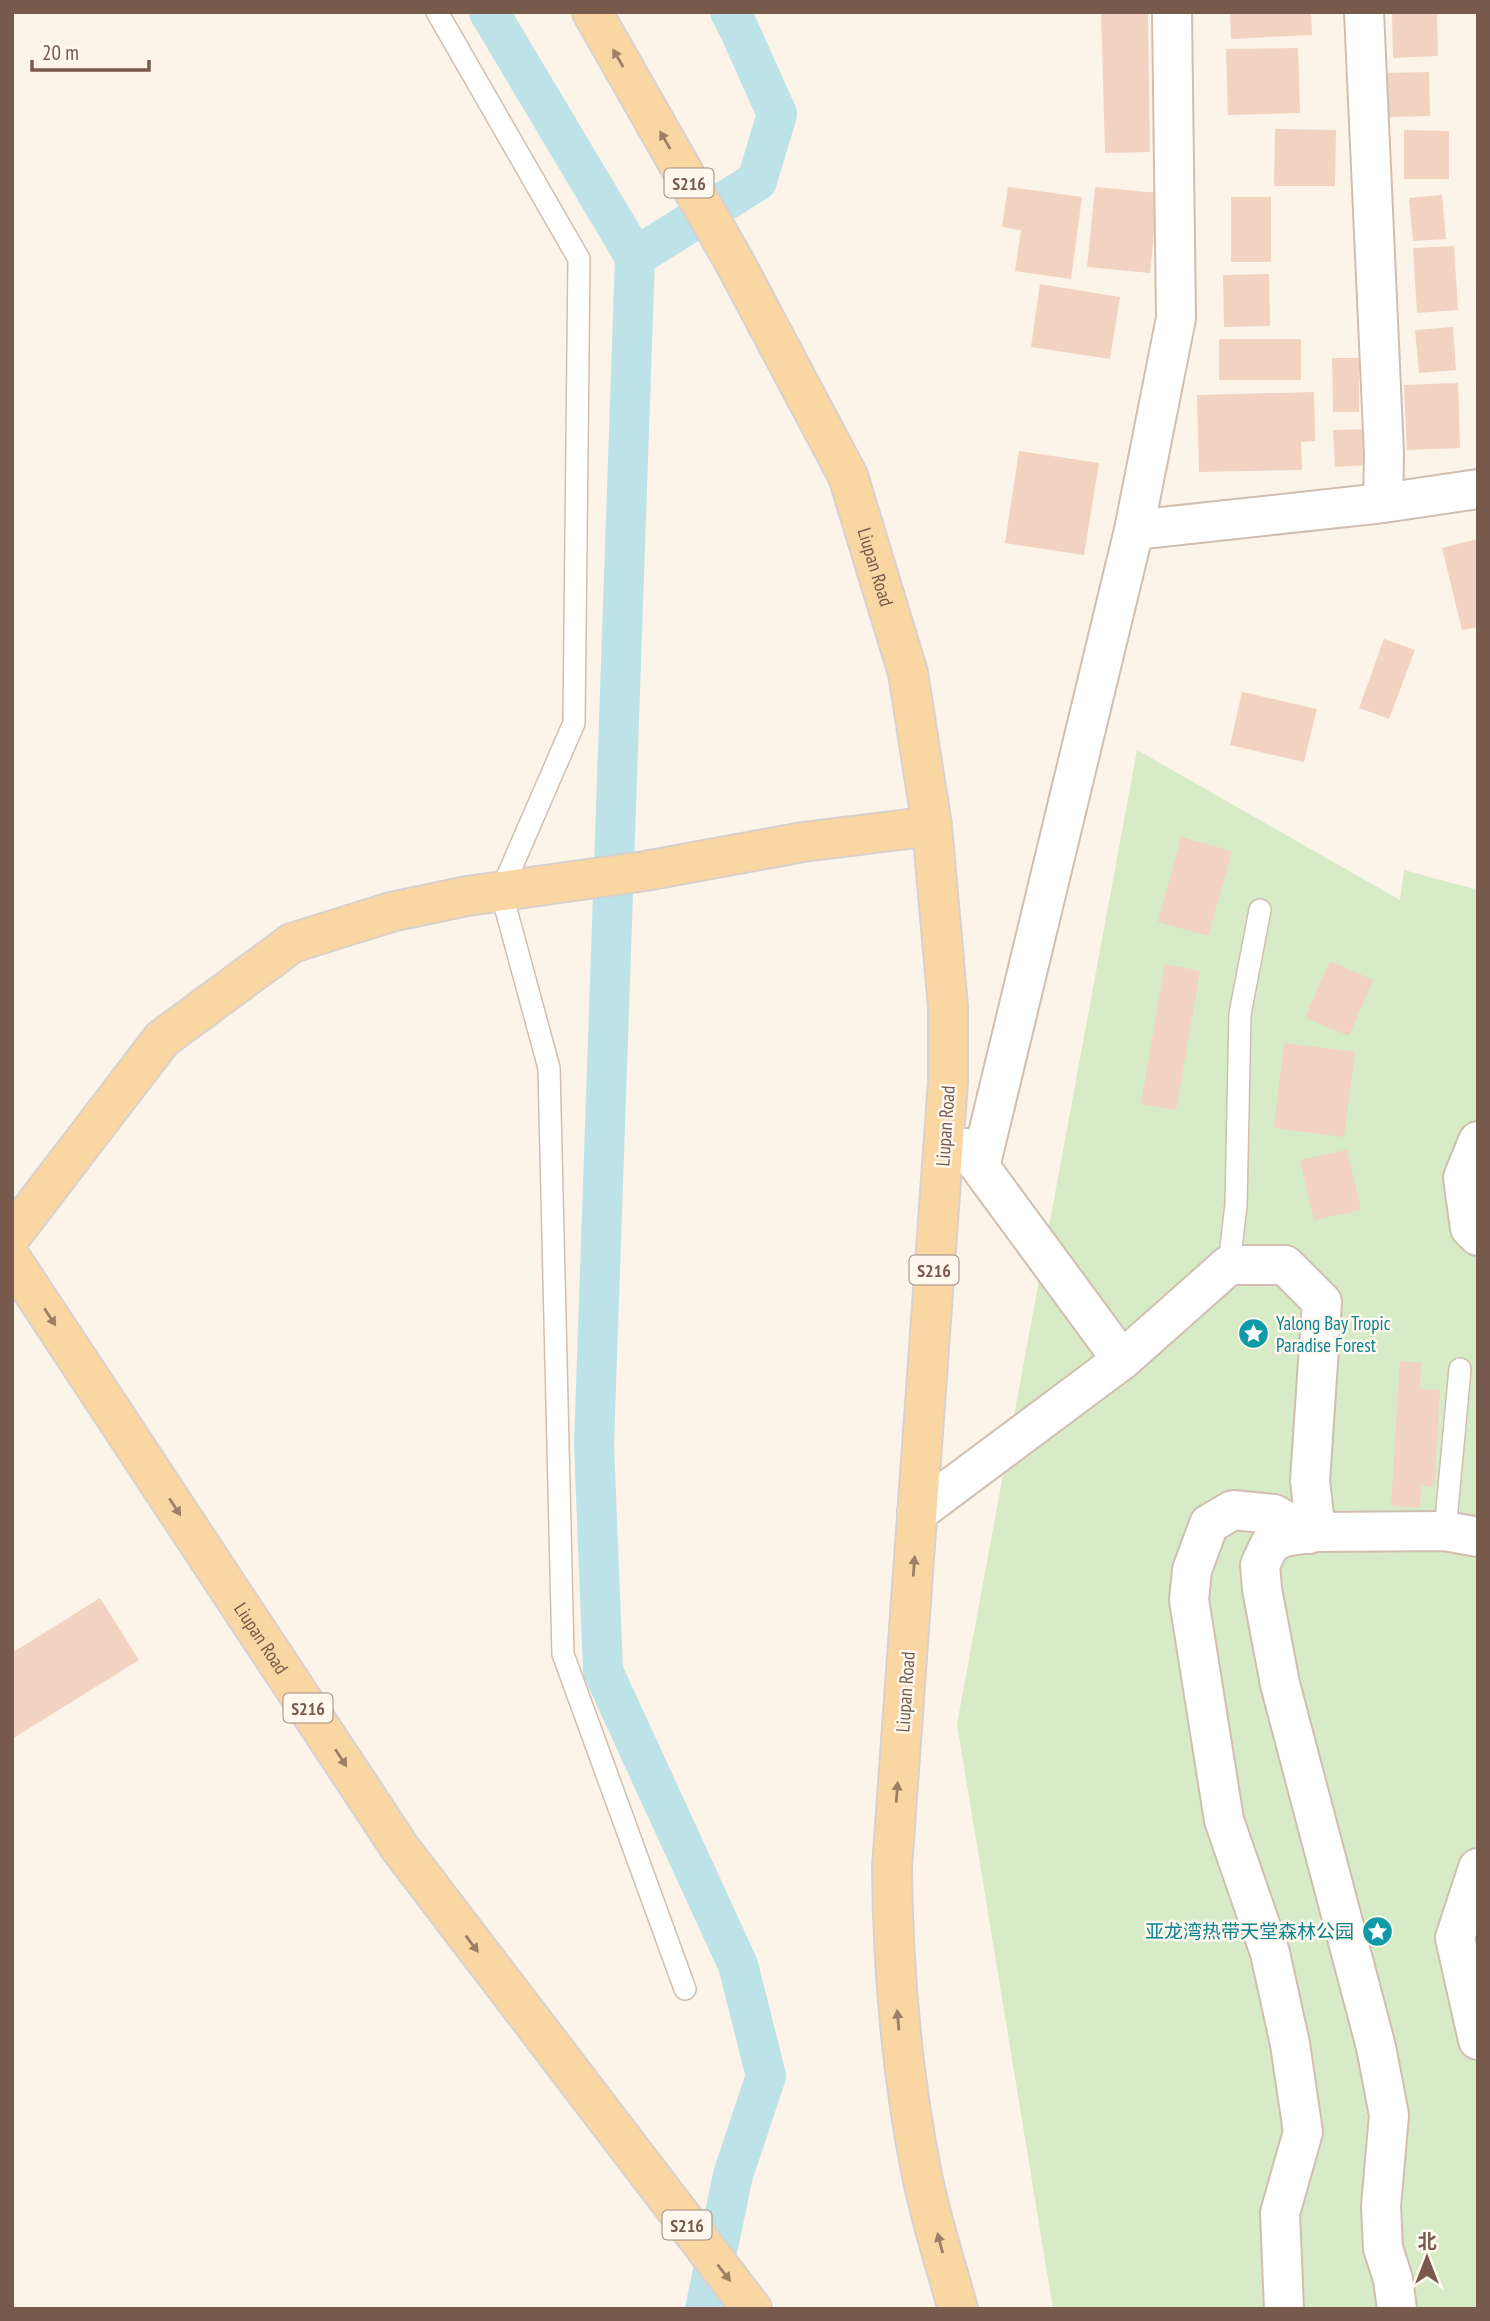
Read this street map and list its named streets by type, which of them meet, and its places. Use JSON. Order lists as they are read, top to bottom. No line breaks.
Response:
{"streets":{"main road":["S216","Liupan Road"]},"places":{"place":["Yalong Bay Tropic Paradise Forest","亚龙湾热带天堂森林公园"]},"scale_bar":"20 m","north":"top"}
